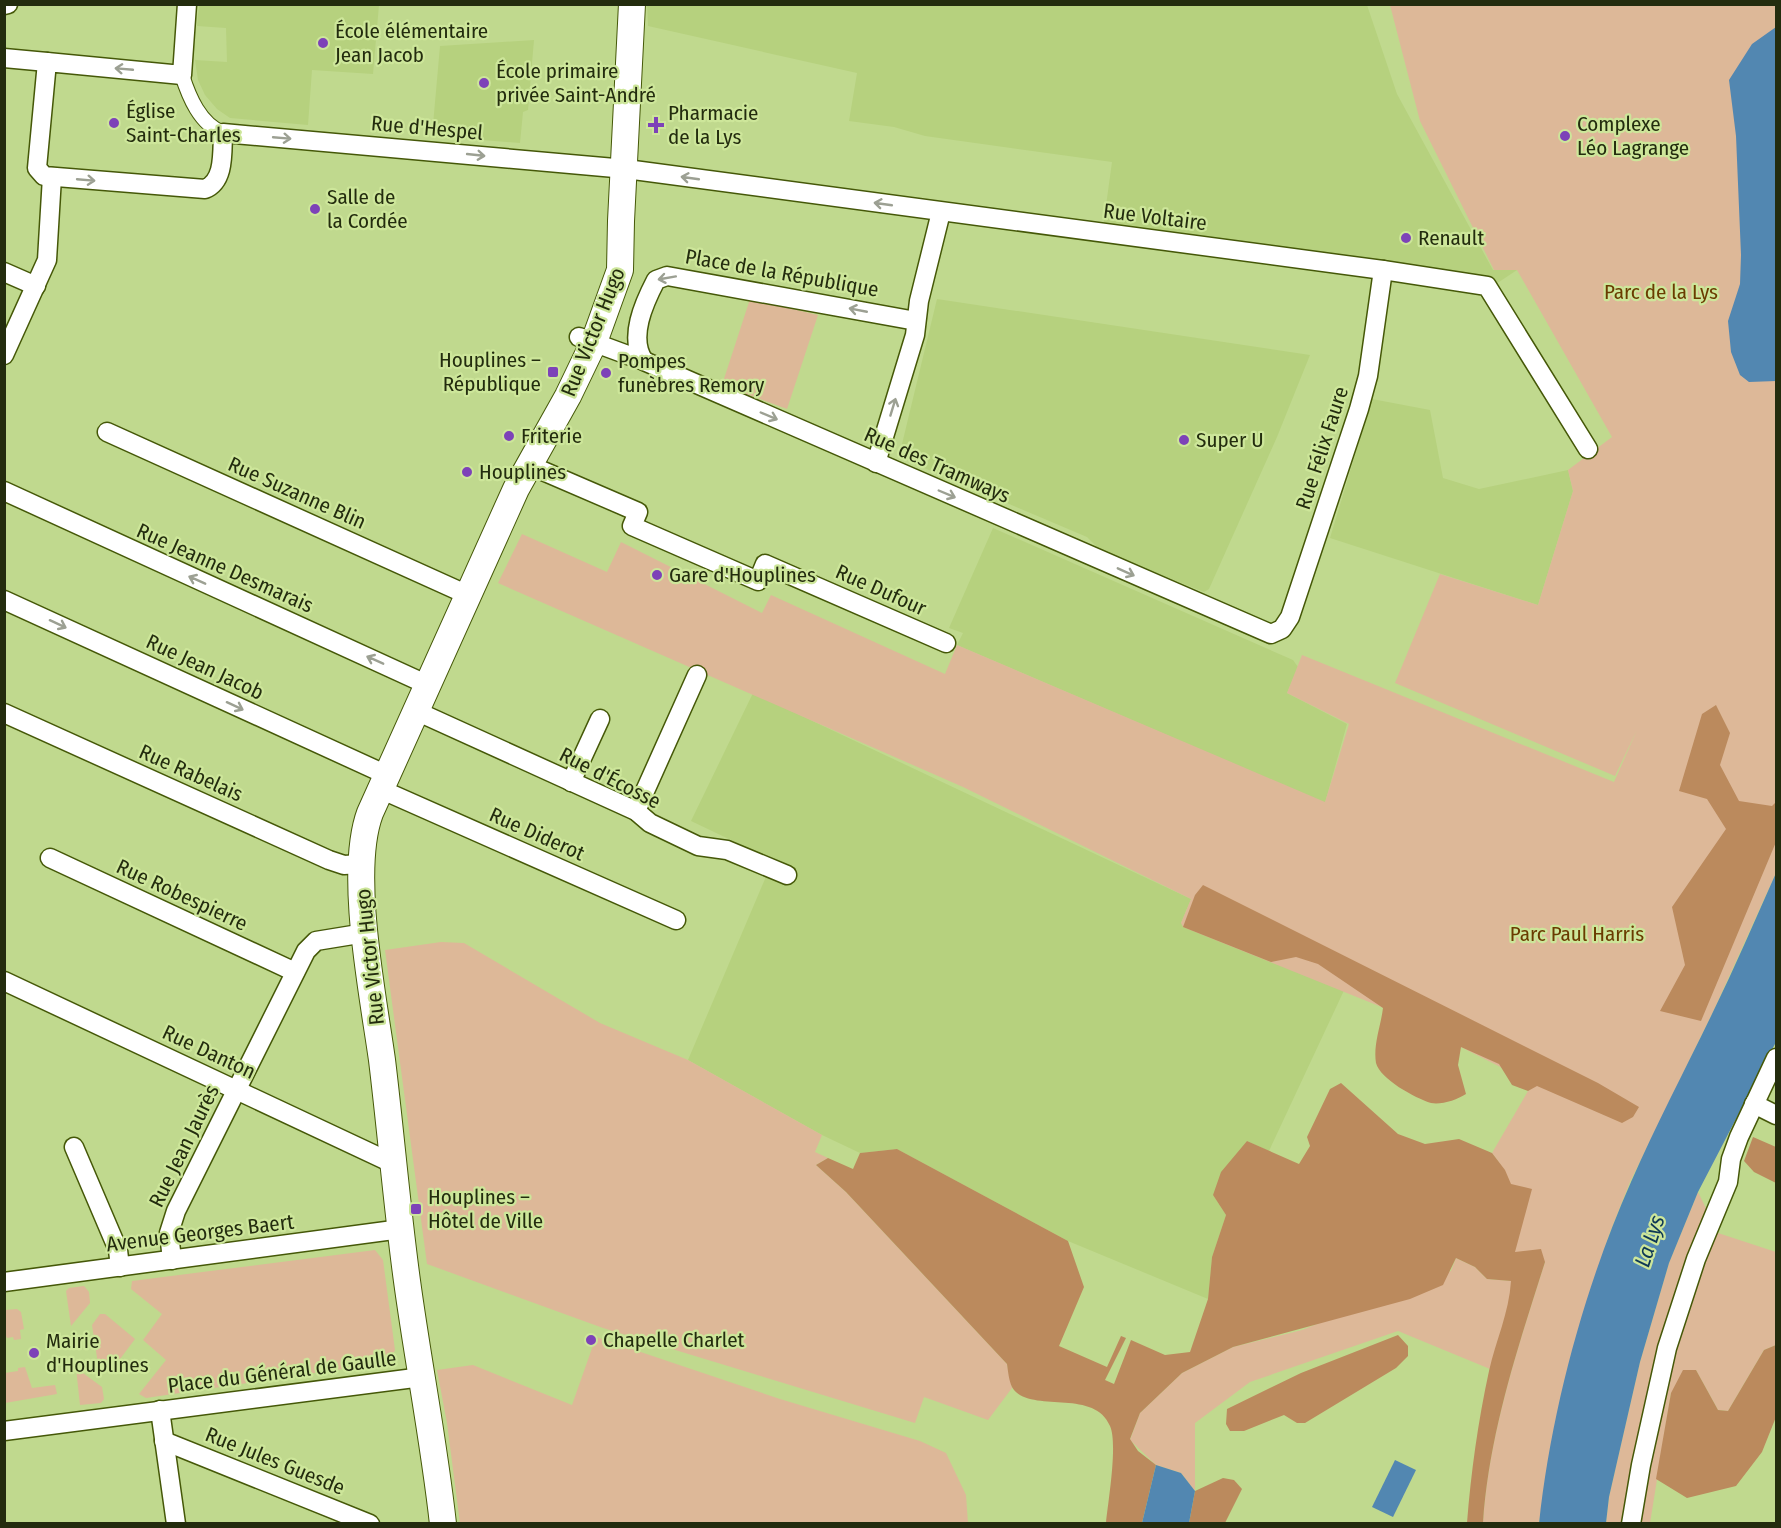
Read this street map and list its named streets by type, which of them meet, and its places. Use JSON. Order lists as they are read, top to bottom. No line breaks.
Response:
{"streets":{"main road":["Rue Victor Hugo"],"street":["Rue d'Hespel","Rue Voltaire","Place de la République","Rue Félix Faure","Rue des Tramways","Rue Suzanne Blin","Rue Jeanne Desmarais","Rue Dufour","Rue Jean Jacob","Rue Rabelais","Rue d'Écosse","Rue Diderot","Rue Robespierre","Rue Danton","Rue Jean Jaurès","Avenue Georges Baert","Place du Général de Gaulle","Rue Jules Guesde"]},"crossings":[["Rue d'Hespel","Rue Voltaire"],["Rue d'Hespel","Rue Victor Hugo"],["Rue Voltaire","Rue Victor Hugo"],["Rue Voltaire","Rue Félix Faure"],["Place de la République","Rue des Tramways"],["Rue Victor Hugo","Rue des Tramways"],["Rue Victor Hugo","Rue Suzanne Blin"],["Rue Victor Hugo","Rue Jeanne Desmarais"],["Rue Victor Hugo","Rue Dufour"],["Rue Victor Hugo","Rue Jean Jacob"],["Rue Victor Hugo","Rue Rabelais"],["Rue Victor Hugo","Rue d'Écosse"],["Rue Victor Hugo","Rue Diderot"],["Rue Victor Hugo","Rue Danton"],["Rue Victor Hugo","Rue Jean Jaurès"],["Rue Victor Hugo","Avenue Georges Baert"],["Rue Victor Hugo","Place du Général de Gaulle"],["Rue Félix Faure","Rue des Tramways"],["Rue Jean Jacob","Rue Diderot"],["Rue Robespierre","Rue Jean Jaurès"],["Rue Danton","Rue Jean Jaurès"],["Rue Jean Jaurès","Avenue Georges Baert"]],"one_way":["Rue d'Hespel","Rue des Tramways","Rue Jeanne Desmarais","Rue Jean Jacob"],"water":["La Lys"],"parks":["Parc de la Lys","Parc Paul Harris"],"places":{"other":["École élémentaire Jean Jacob","École primaire privée Saint-André","Église Saint-Charles","Complexe Léo Lagrange","Salle de la Cordée","Renault","Pompes funèbres Remory","Friterie","Super U","Houplines","Gare d'Houplines","Chapelle Charlet","Mairie d'Houplines"],"health":["Pharmacie de la Lys"],"transit":["Houplines – République","Houplines – Hôtel de Ville"]}}
